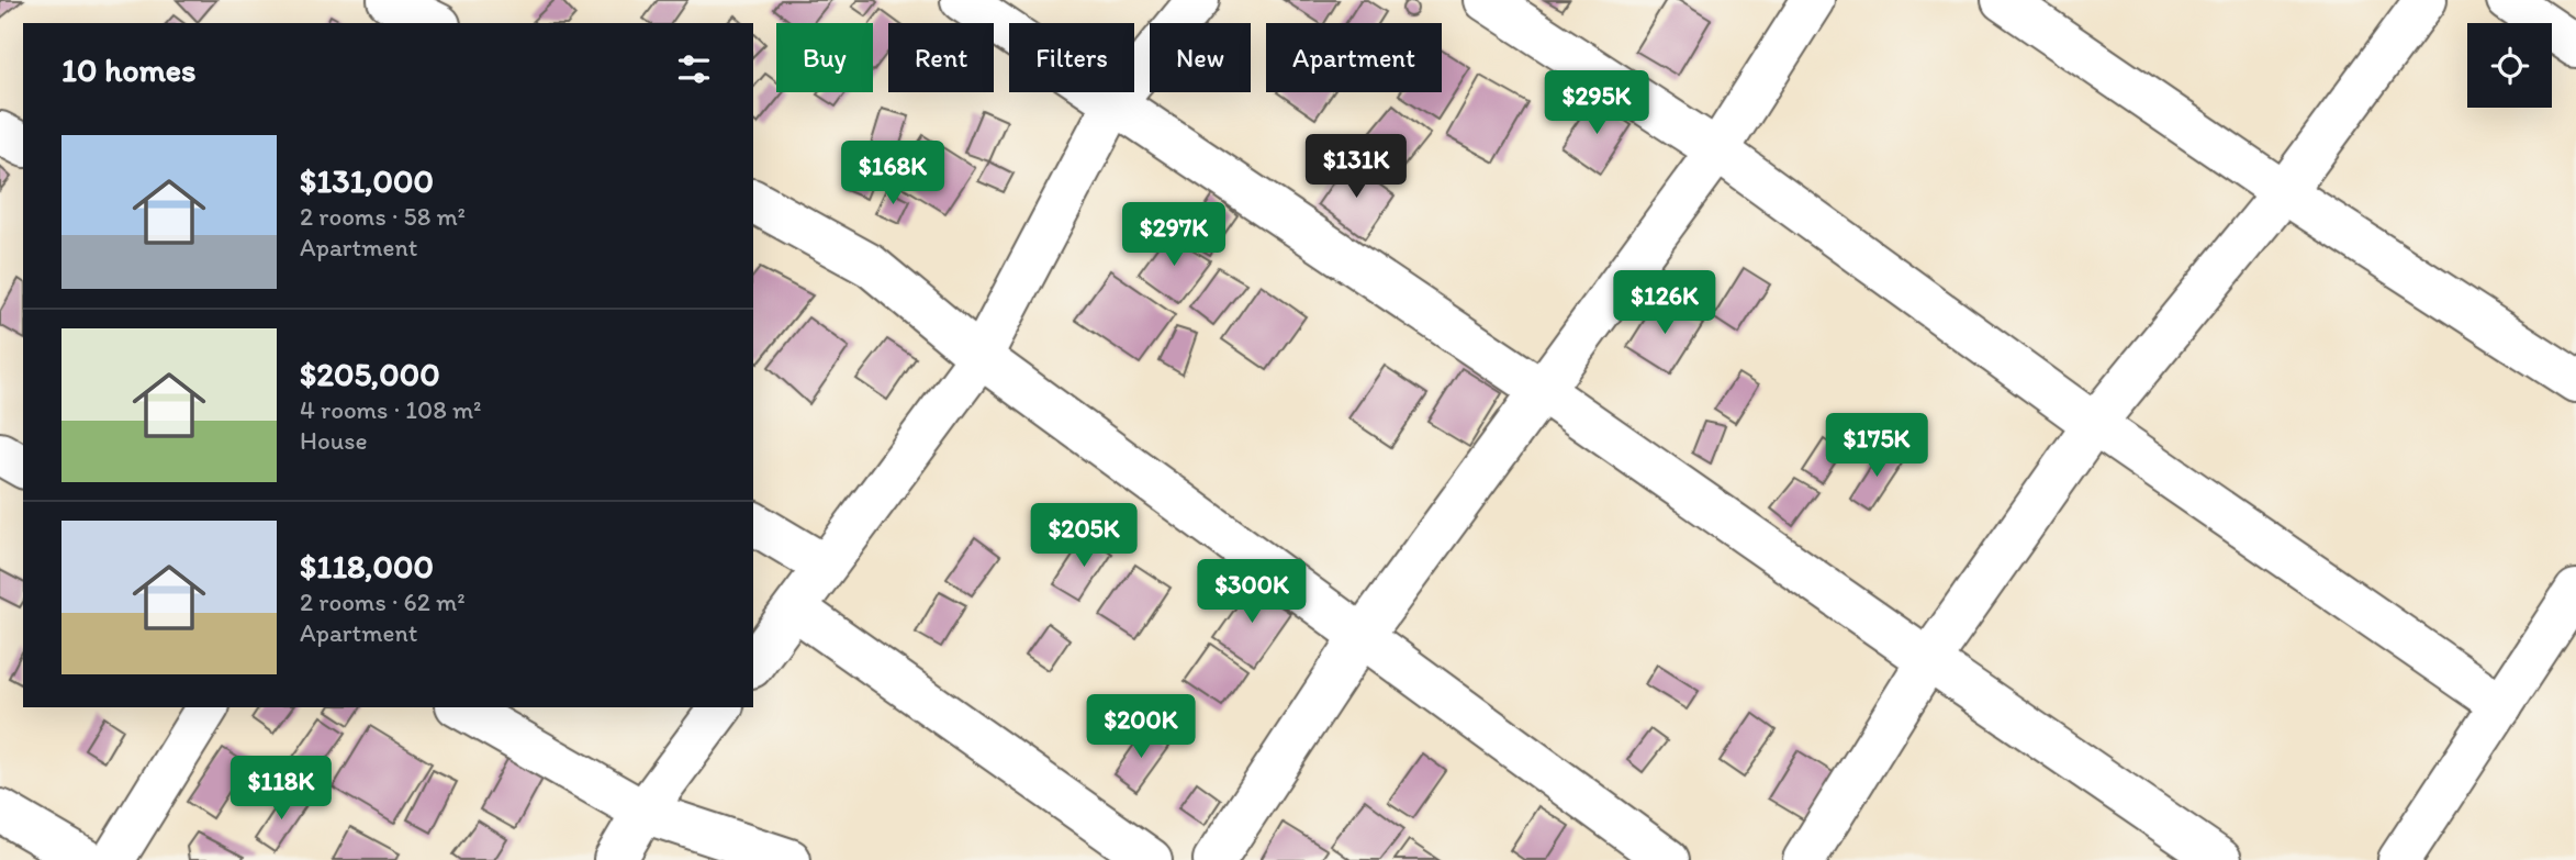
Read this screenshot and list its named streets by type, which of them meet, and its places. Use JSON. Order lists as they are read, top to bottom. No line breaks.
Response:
{"page":{"chip":["Buy","Rent","Filters","New","Apartment"],"heading":"10 homes","price":["$295K","$131K","$168K","$297K","$126K","$175K","$205K","$300K","$200K","$118K"],"list":[{"name":"$131,000","note":"2 rooms · 58 m² · Apartment"},{"name":"$205,000","note":"4 rooms · 108 m² · House"},{"name":"$118,000","note":"2 rooms · 62 m² · Apartment"}]}}
